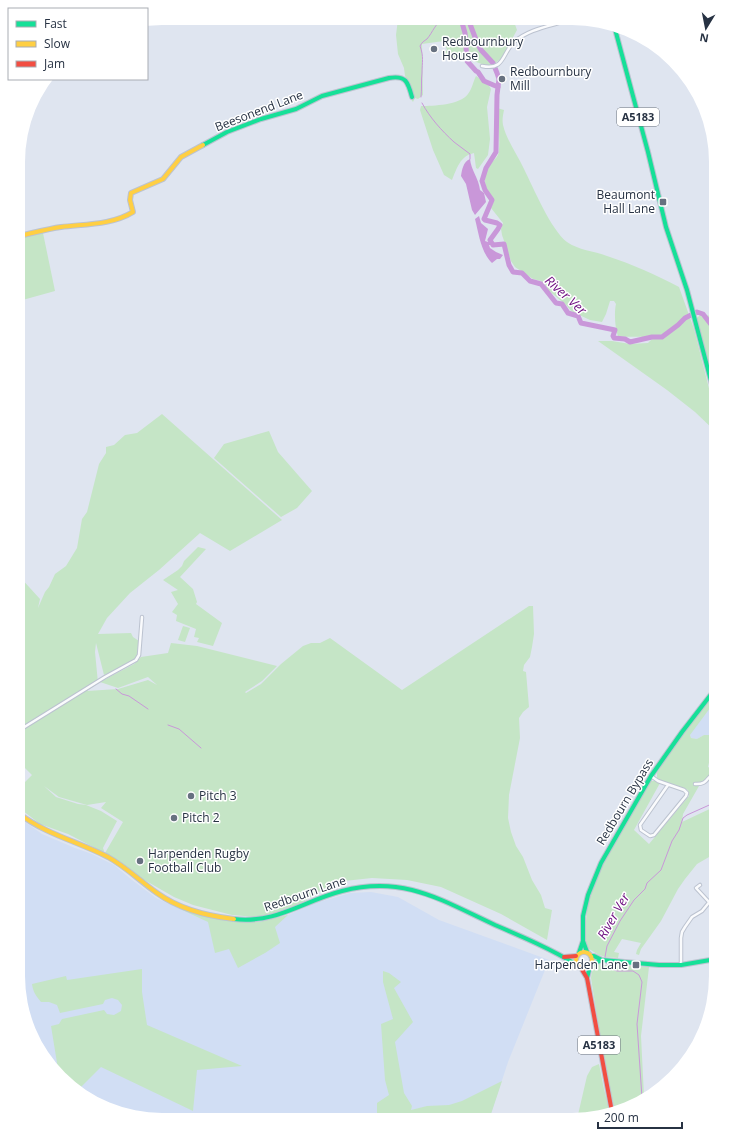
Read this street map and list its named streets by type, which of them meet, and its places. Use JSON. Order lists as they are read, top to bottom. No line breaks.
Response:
{"streets":{"main road":["Beesonend Lane","A5183","Redbourn Bypass","Redbourn Lane"]},"crossings":[["A5183","Redbourn Bypass"],["A5183","Redbourn Lane"],["Redbourn Bypass","Redbourn Lane"]],"water":["River Ver"],"places":{"other":["Redbournbury House","Redbournbury Mill","Pitch 3","Pitch 2","Harpenden Rugby Football Club"],"transit":["Beaumont Hall Lane","Harpenden Lane"]},"legend":["Fast","Slow","Jam"],"scale_bar":"200 m","north":"bottom"}
